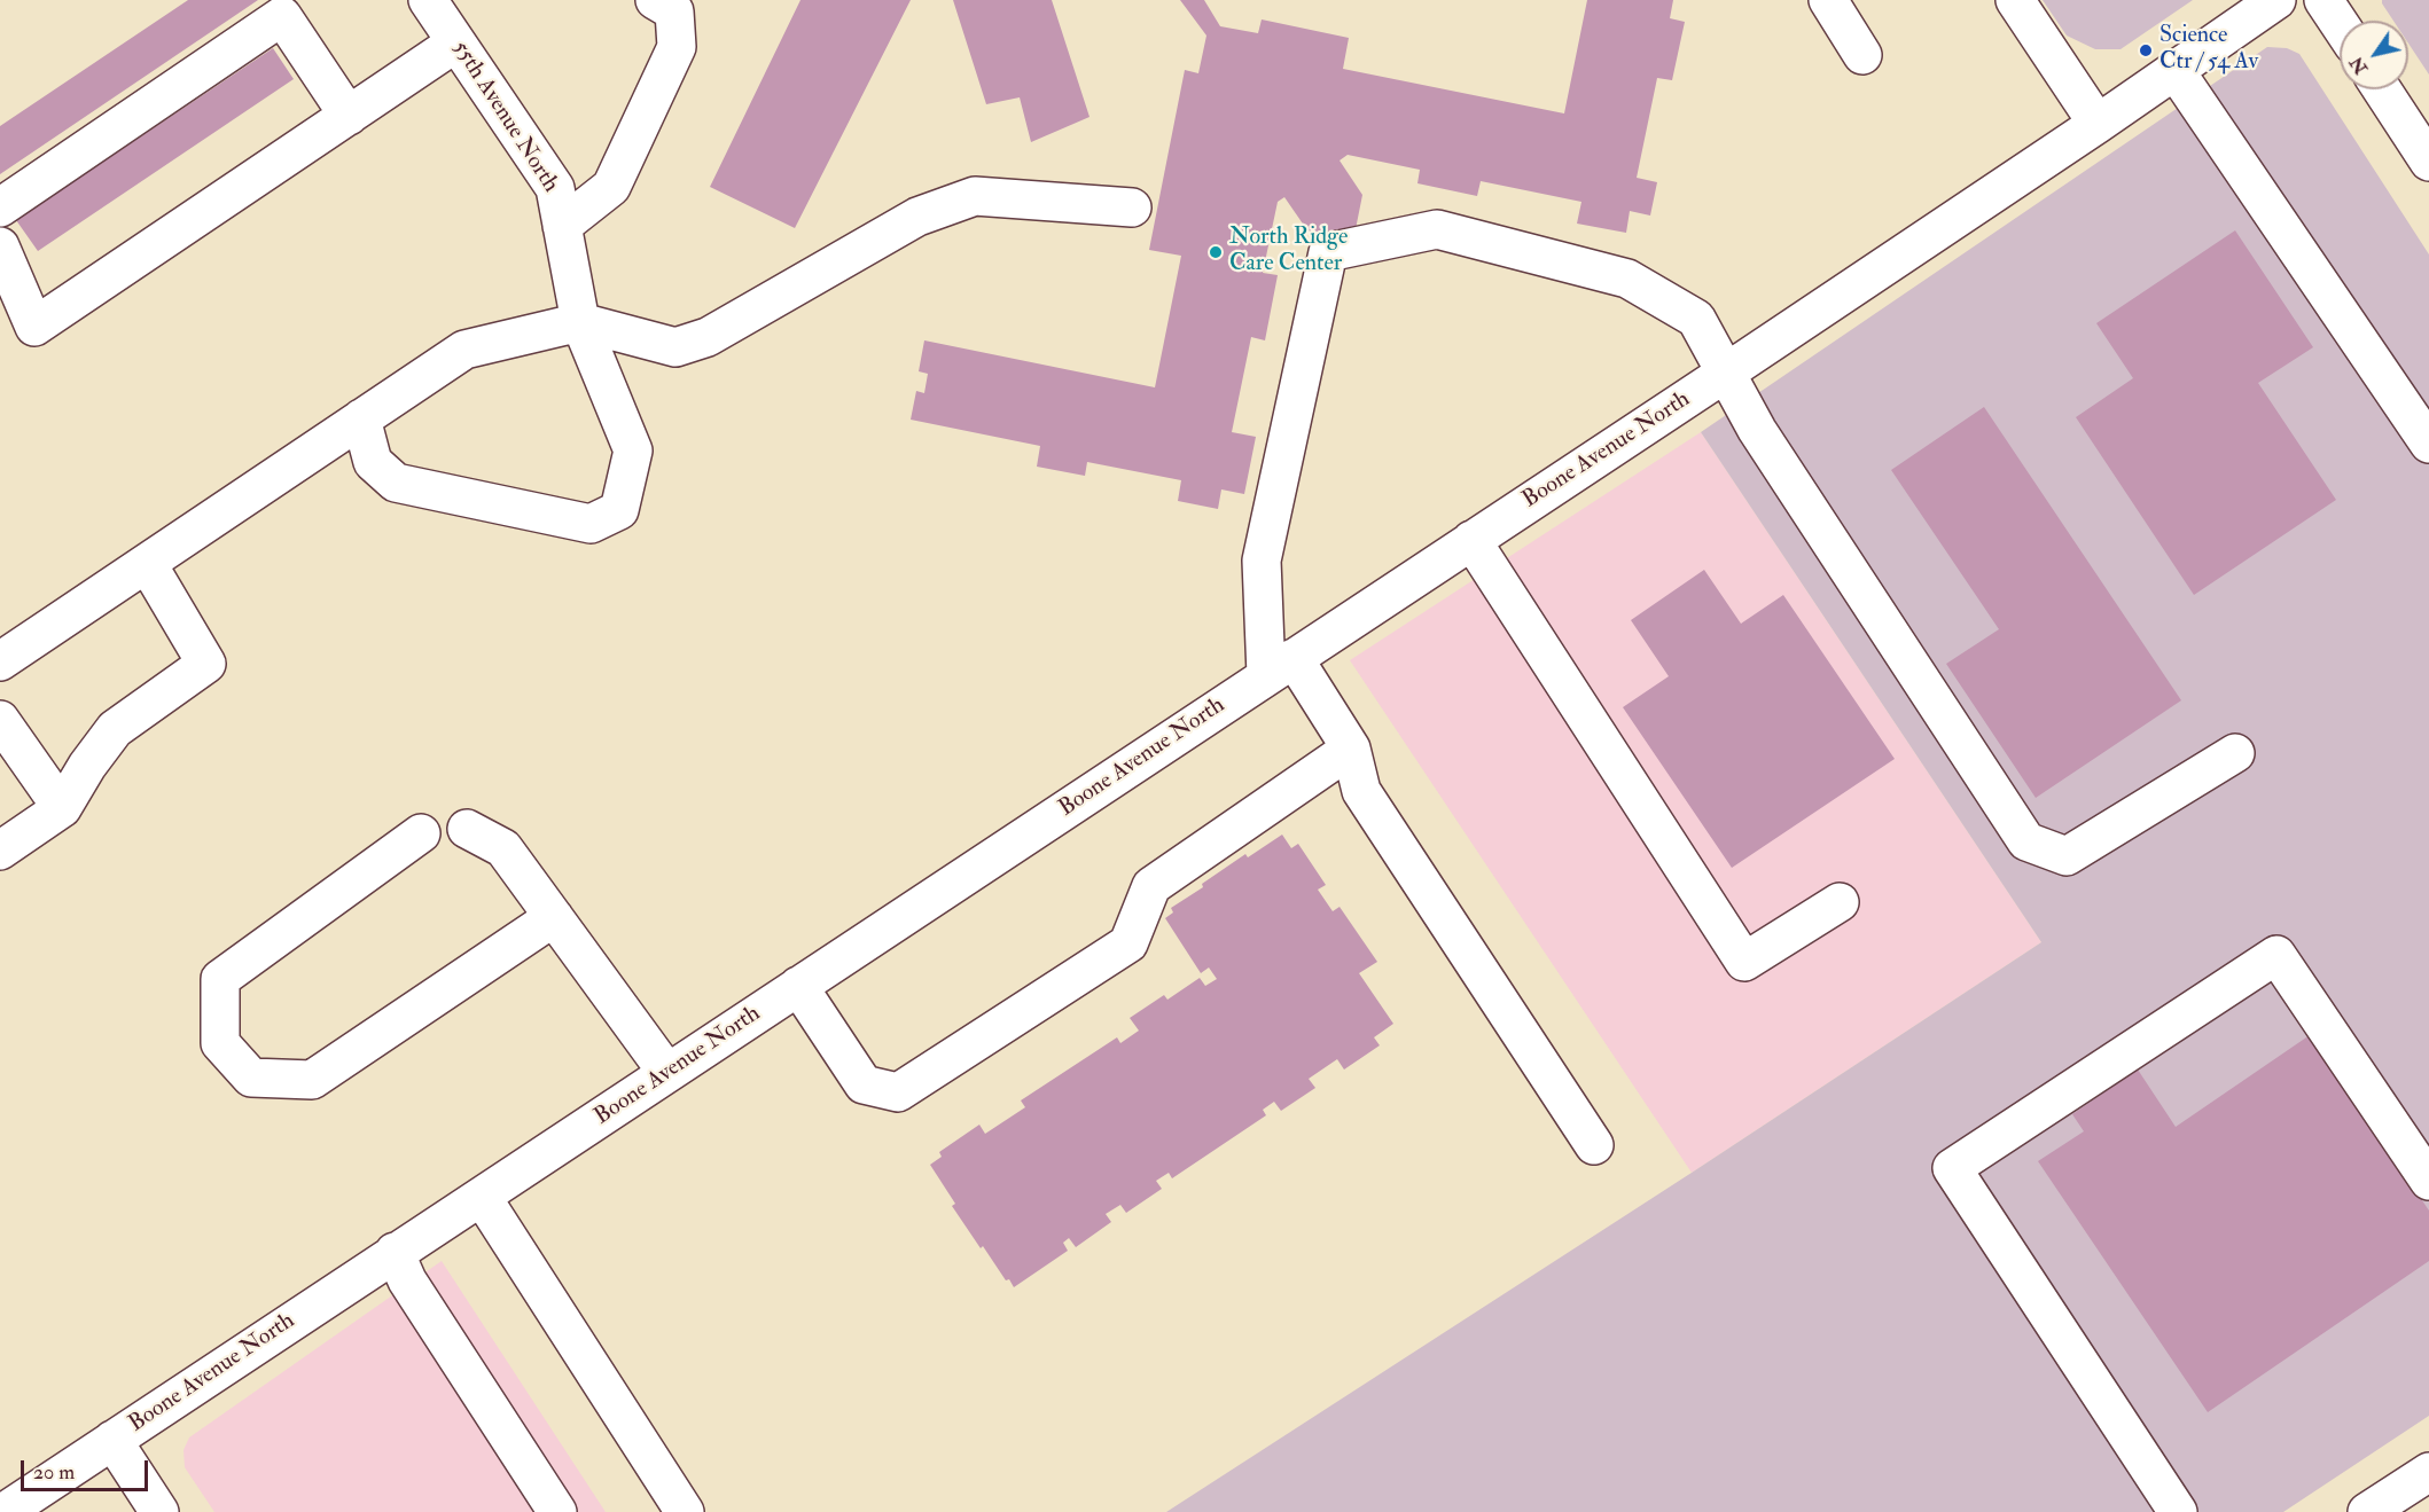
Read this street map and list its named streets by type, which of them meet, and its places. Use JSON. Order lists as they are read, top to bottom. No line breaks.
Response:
{"streets":{"street":["55th Avenue North","Boone Avenue North"]},"places":["Science Ctr / 54 Av","North Ridge Care Center"],"scale_bar":"20 m","north":"bottom left"}
